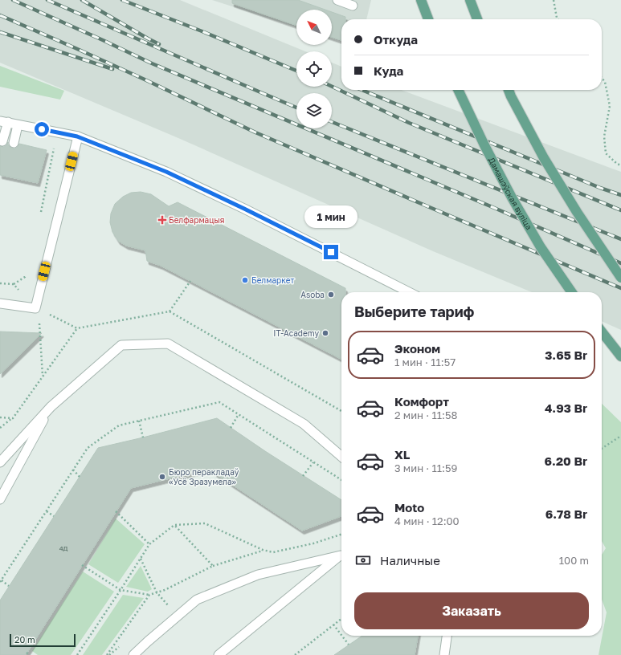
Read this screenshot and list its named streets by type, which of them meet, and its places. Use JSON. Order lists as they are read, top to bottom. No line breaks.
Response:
{"streets":{"main road":["Дамашэўская вуліца"]},"places":{"health":["Белфармацыя"],"other":["Белмаркет","Asoba","IT-Academy","Бюро перакладаў «Усё Зразумела»"]},"house_numbers":["4Д"],"scale_bar":"20 m","north":"top left","page":{"banner":["Откуда","Куда"],"bubble":"1 мин","heading":"Выберите тариф","list":[{"name":"Эконом","note":"1 мин · 11:57","value":"3.65 Br"},{"name":"Комфорт","note":"2 мин · 11:58","value":"4.93 Br"},{"name":"XL","note":"3 мин · 11:59","value":"6.20 Br"},{"name":"Moto","note":"4 мин · 12:00","value":"6.78 Br"}],"pay":["Наличные","100 m"],"buttons":"Заказать","scale":"20 m"}}
